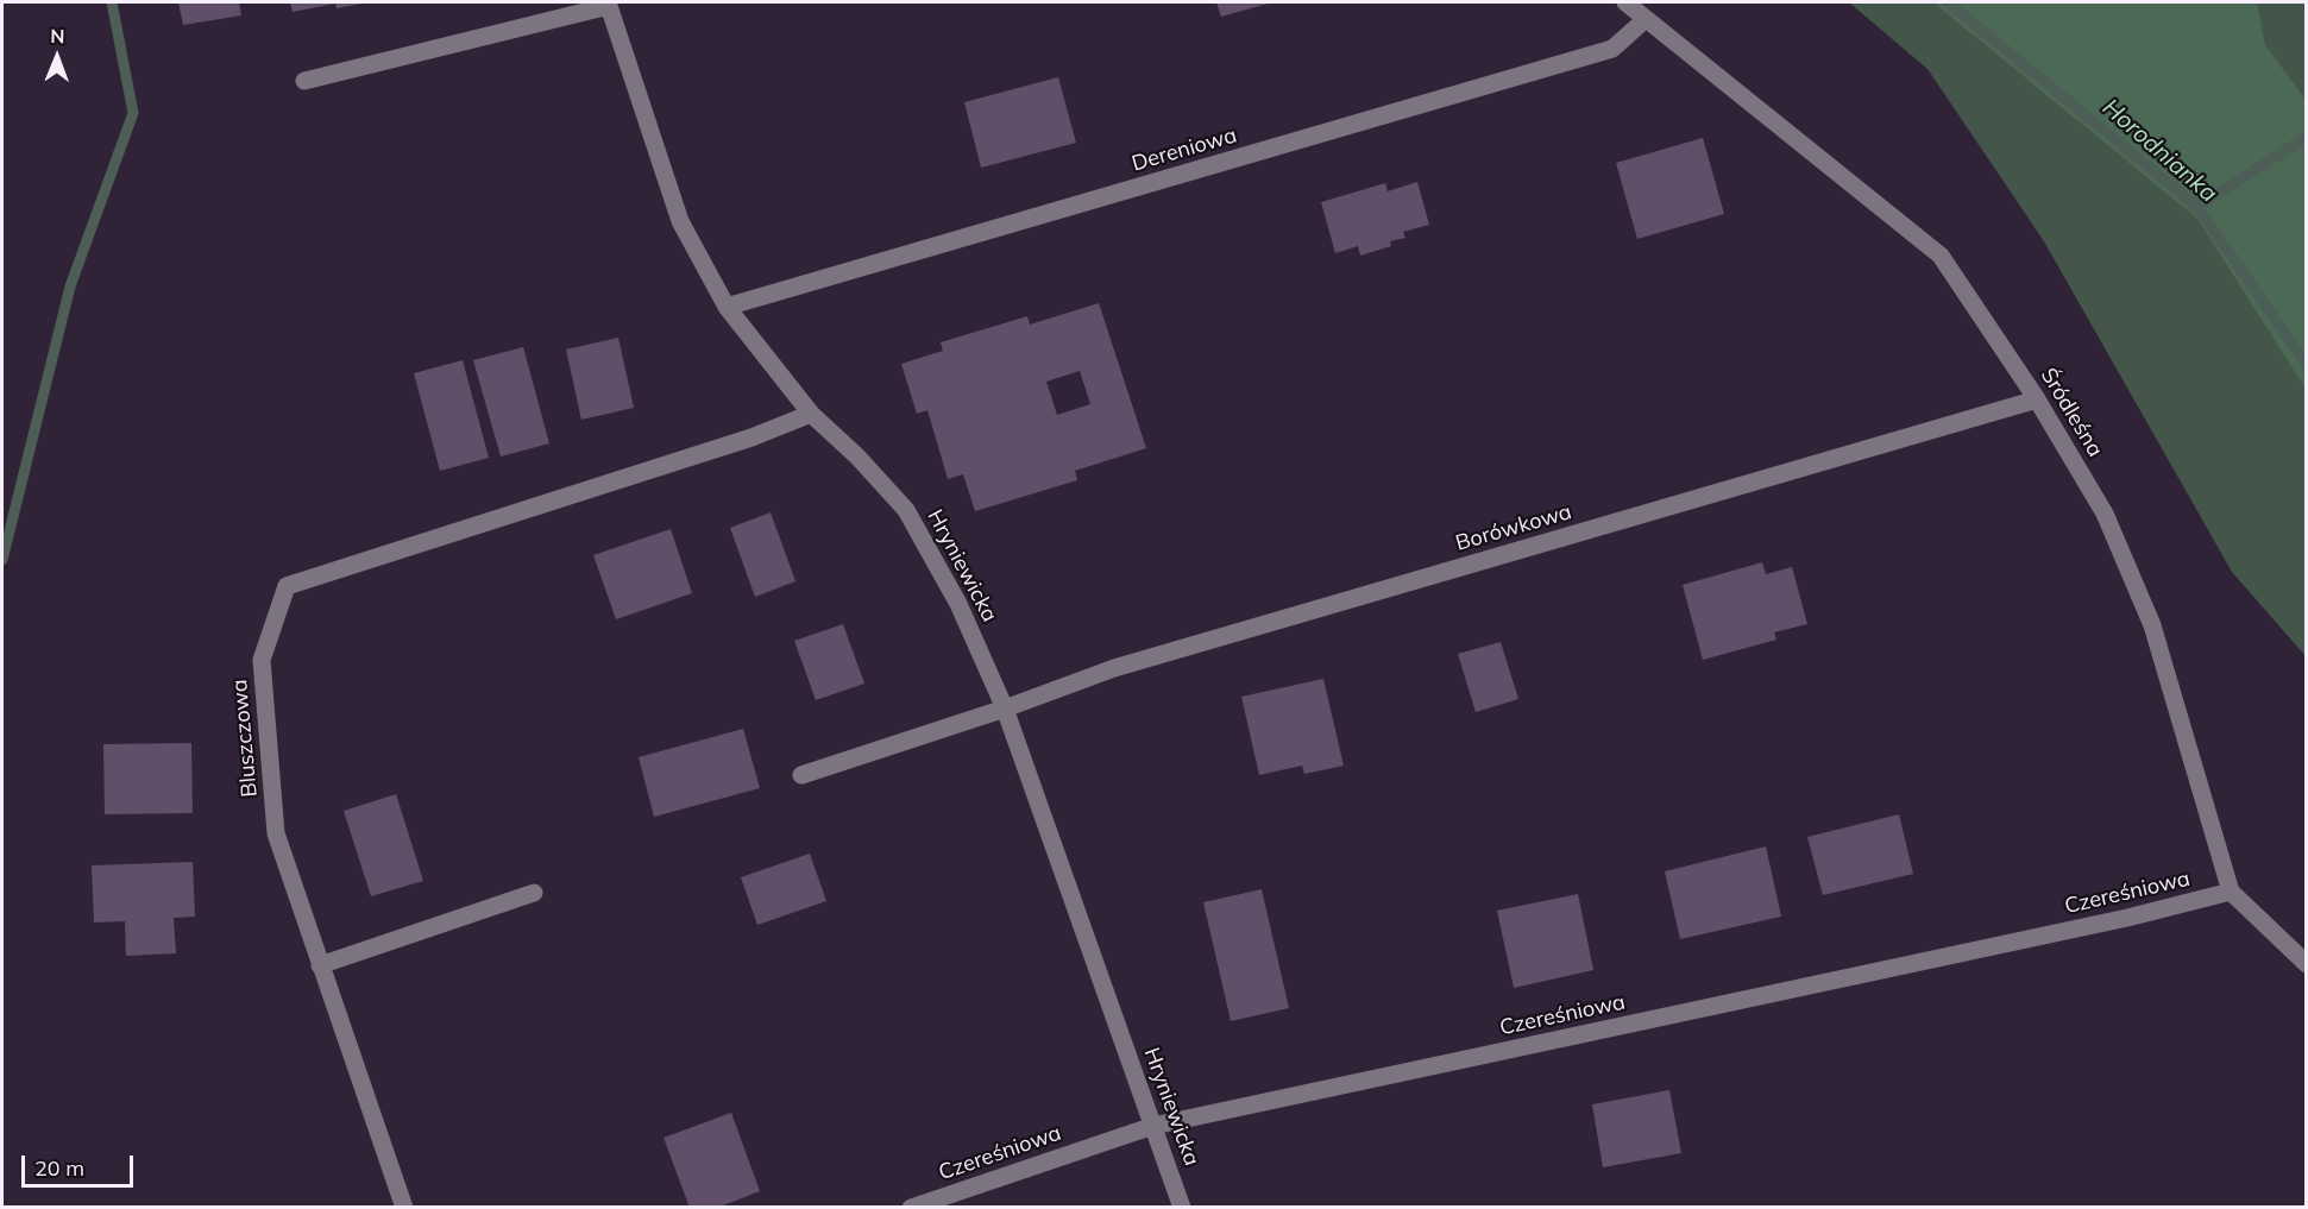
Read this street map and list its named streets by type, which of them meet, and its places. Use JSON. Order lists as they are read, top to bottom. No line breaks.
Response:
{"streets":{"street":["Dereniowa","Śródleśna","Borówkowa","Hryniewicka","Bluszczowa","Czereśniowa"]},"crossings":[["Dereniowa","Śródleśna"],["Dereniowa","Hryniewicka"],["Śródleśna","Borówkowa"],["Śródleśna","Czereśniowa"],["Borówkowa","Hryniewicka"],["Hryniewicka","Bluszczowa"],["Hryniewicka","Czereśniowa"]],"water":["Horodnianka"],"scale_bar":"20 m","north":"top"}
